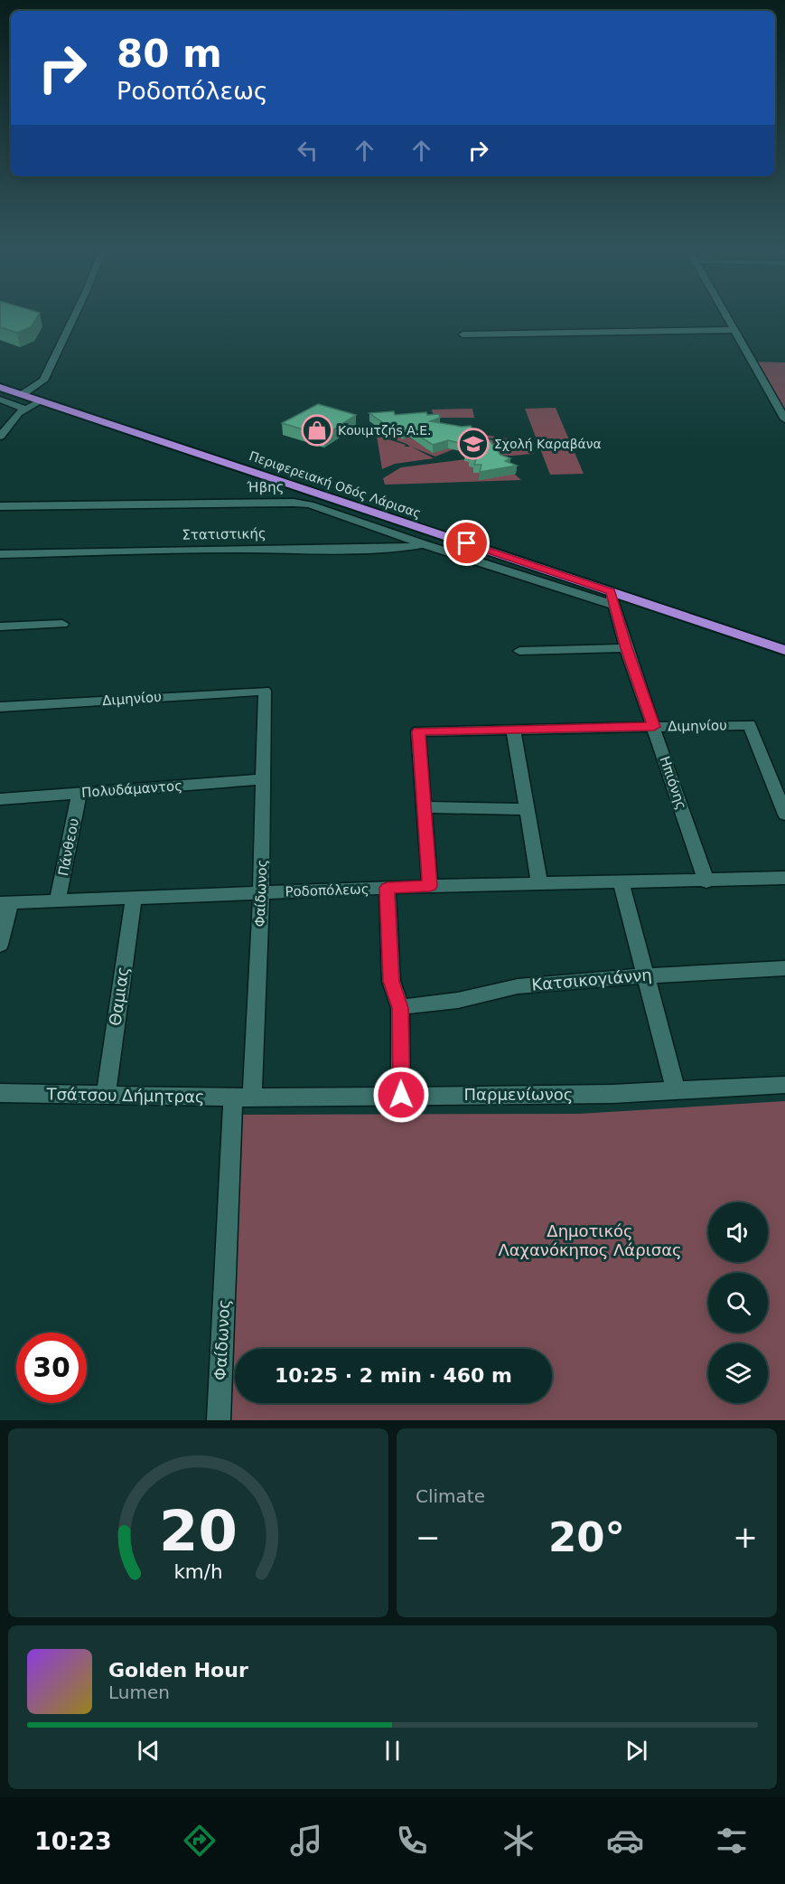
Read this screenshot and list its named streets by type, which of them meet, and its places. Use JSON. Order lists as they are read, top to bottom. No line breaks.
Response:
{"streets":{"highway":["Περιφερειακή Οδός Λάρισας"],"street":["Ήβης","Στατιστικής","Διμηνίου","Ηπιόνης","Πολυδάμαντος","Πάνθεου","Ροδοπόλεως","Φαίδωνος","Κατσικογιάννη","Θαμιας","Παρμενίωνος","Τσάτσου Δήμητρας"]},"crossings":[["Περιφερειακή Οδός Λάρισας","Ήβης"],["Περιφερειακή Οδός Λάρισας","Στατιστικής"],["Περιφερειακή Οδός Λάρισας","Ηπιόνης"],["Ήβης","Στατιστικής"],["Ήβης","Ηπιόνης"],["Διμηνίου","Ηπιόνης"],["Διμηνίου","Φαίδωνος"],["Ηπιόνης","Ροδοπόλεως"],["Πολυδάμαντος","Πάνθεου"],["Πολυδάμαντος","Φαίδωνος"],["Πάνθεου","Ροδοπόλεως"],["Ροδοπόλεως","Φαίδωνος"],["Ροδοπόλεως","Θαμιας"],["Φαίδωνος","Παρμενίωνος"],["Φαίδωνος","Τσάτσου Δήμητρας"],["Θαμιας","Τσάτσου Δήμητρας"],["Παρμενίωνος","Τσάτσου Δήμητρας"]],"parks":["Δημοτικός Λαχανόκηπος Λάρισας"],"places":{"shop":["Κουιμτζήs Α.Ε."],"school or university":["Σχολή Καραβάνα"]},"page":{"turn":["80 m","Ροδοπόλεως"],"limit":"30","trip":"10:25 · 2 min · 460 m","tile":"Climate","heat":["−","20°","+"],"song":["Golden Hour","Lumen"],"tabs":"10:23","gauge":["20","km/h"]}}
